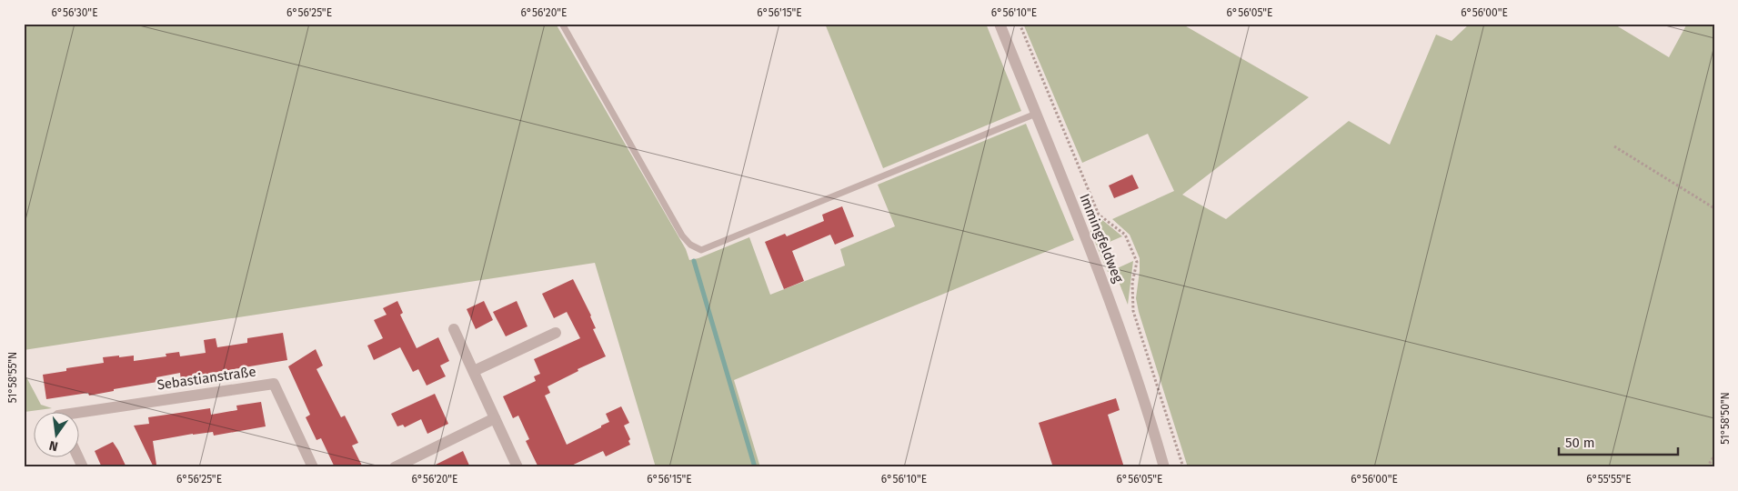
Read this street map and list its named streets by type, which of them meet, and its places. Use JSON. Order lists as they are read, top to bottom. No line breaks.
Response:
{"streets":{"street":["Immingfeldweg","Sebastianstraße"]},"scale_bar":"50 m","north":"bottom","coordinates":["6°56'30\"E","6°56'25\"E","6°56'20\"E","6°56'15\"E","6°56'10\"E","6°56'05\"E","6°56'00\"E","51°58'55\"N","51°58'50\"N","6°55'55\"E"]}
